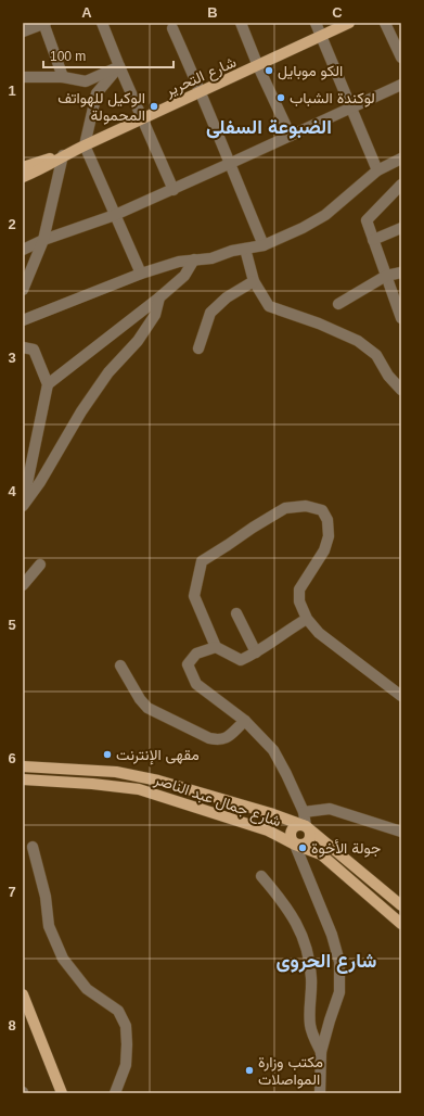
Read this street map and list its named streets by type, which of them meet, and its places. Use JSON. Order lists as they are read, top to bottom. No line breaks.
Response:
{"streets":{"main road":["شارع التحرير","شارع جمال عبد الناصر"]},"districts":["الضبوعة السفلى","شارع الحروى"],"places":["الكو موبايل","لوكندة الشباب","الوكيل للهواتف المحمولة","مقهى الإنترنت","جولة الأخوة","مكتب وزارة المواصلات"],"scale_bar":"100 m","grid":{"columns":["A","B","C"],"rows":["1","2","3","4","5","6","7","8"]}}
